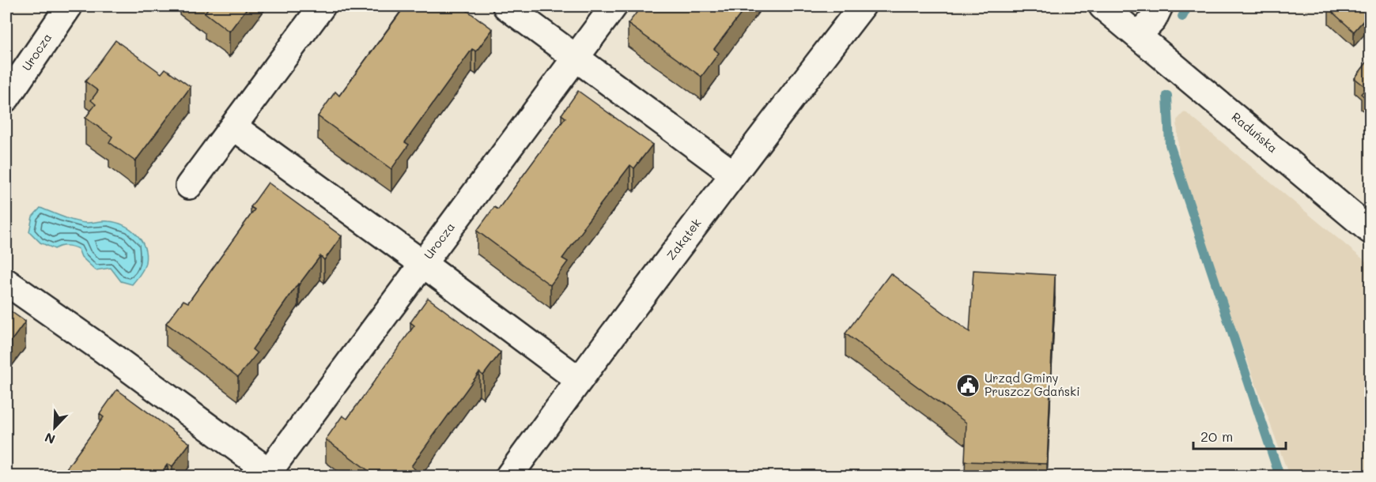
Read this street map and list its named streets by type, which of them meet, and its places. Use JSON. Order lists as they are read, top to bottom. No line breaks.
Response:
{"streets":{"street":["Urocza","Raduńska","Zakątek"]},"places":{"public building":["Urząd Gminy Pruszcz Gdański"]},"scale_bar":"20 m","north":"bottom left"}
